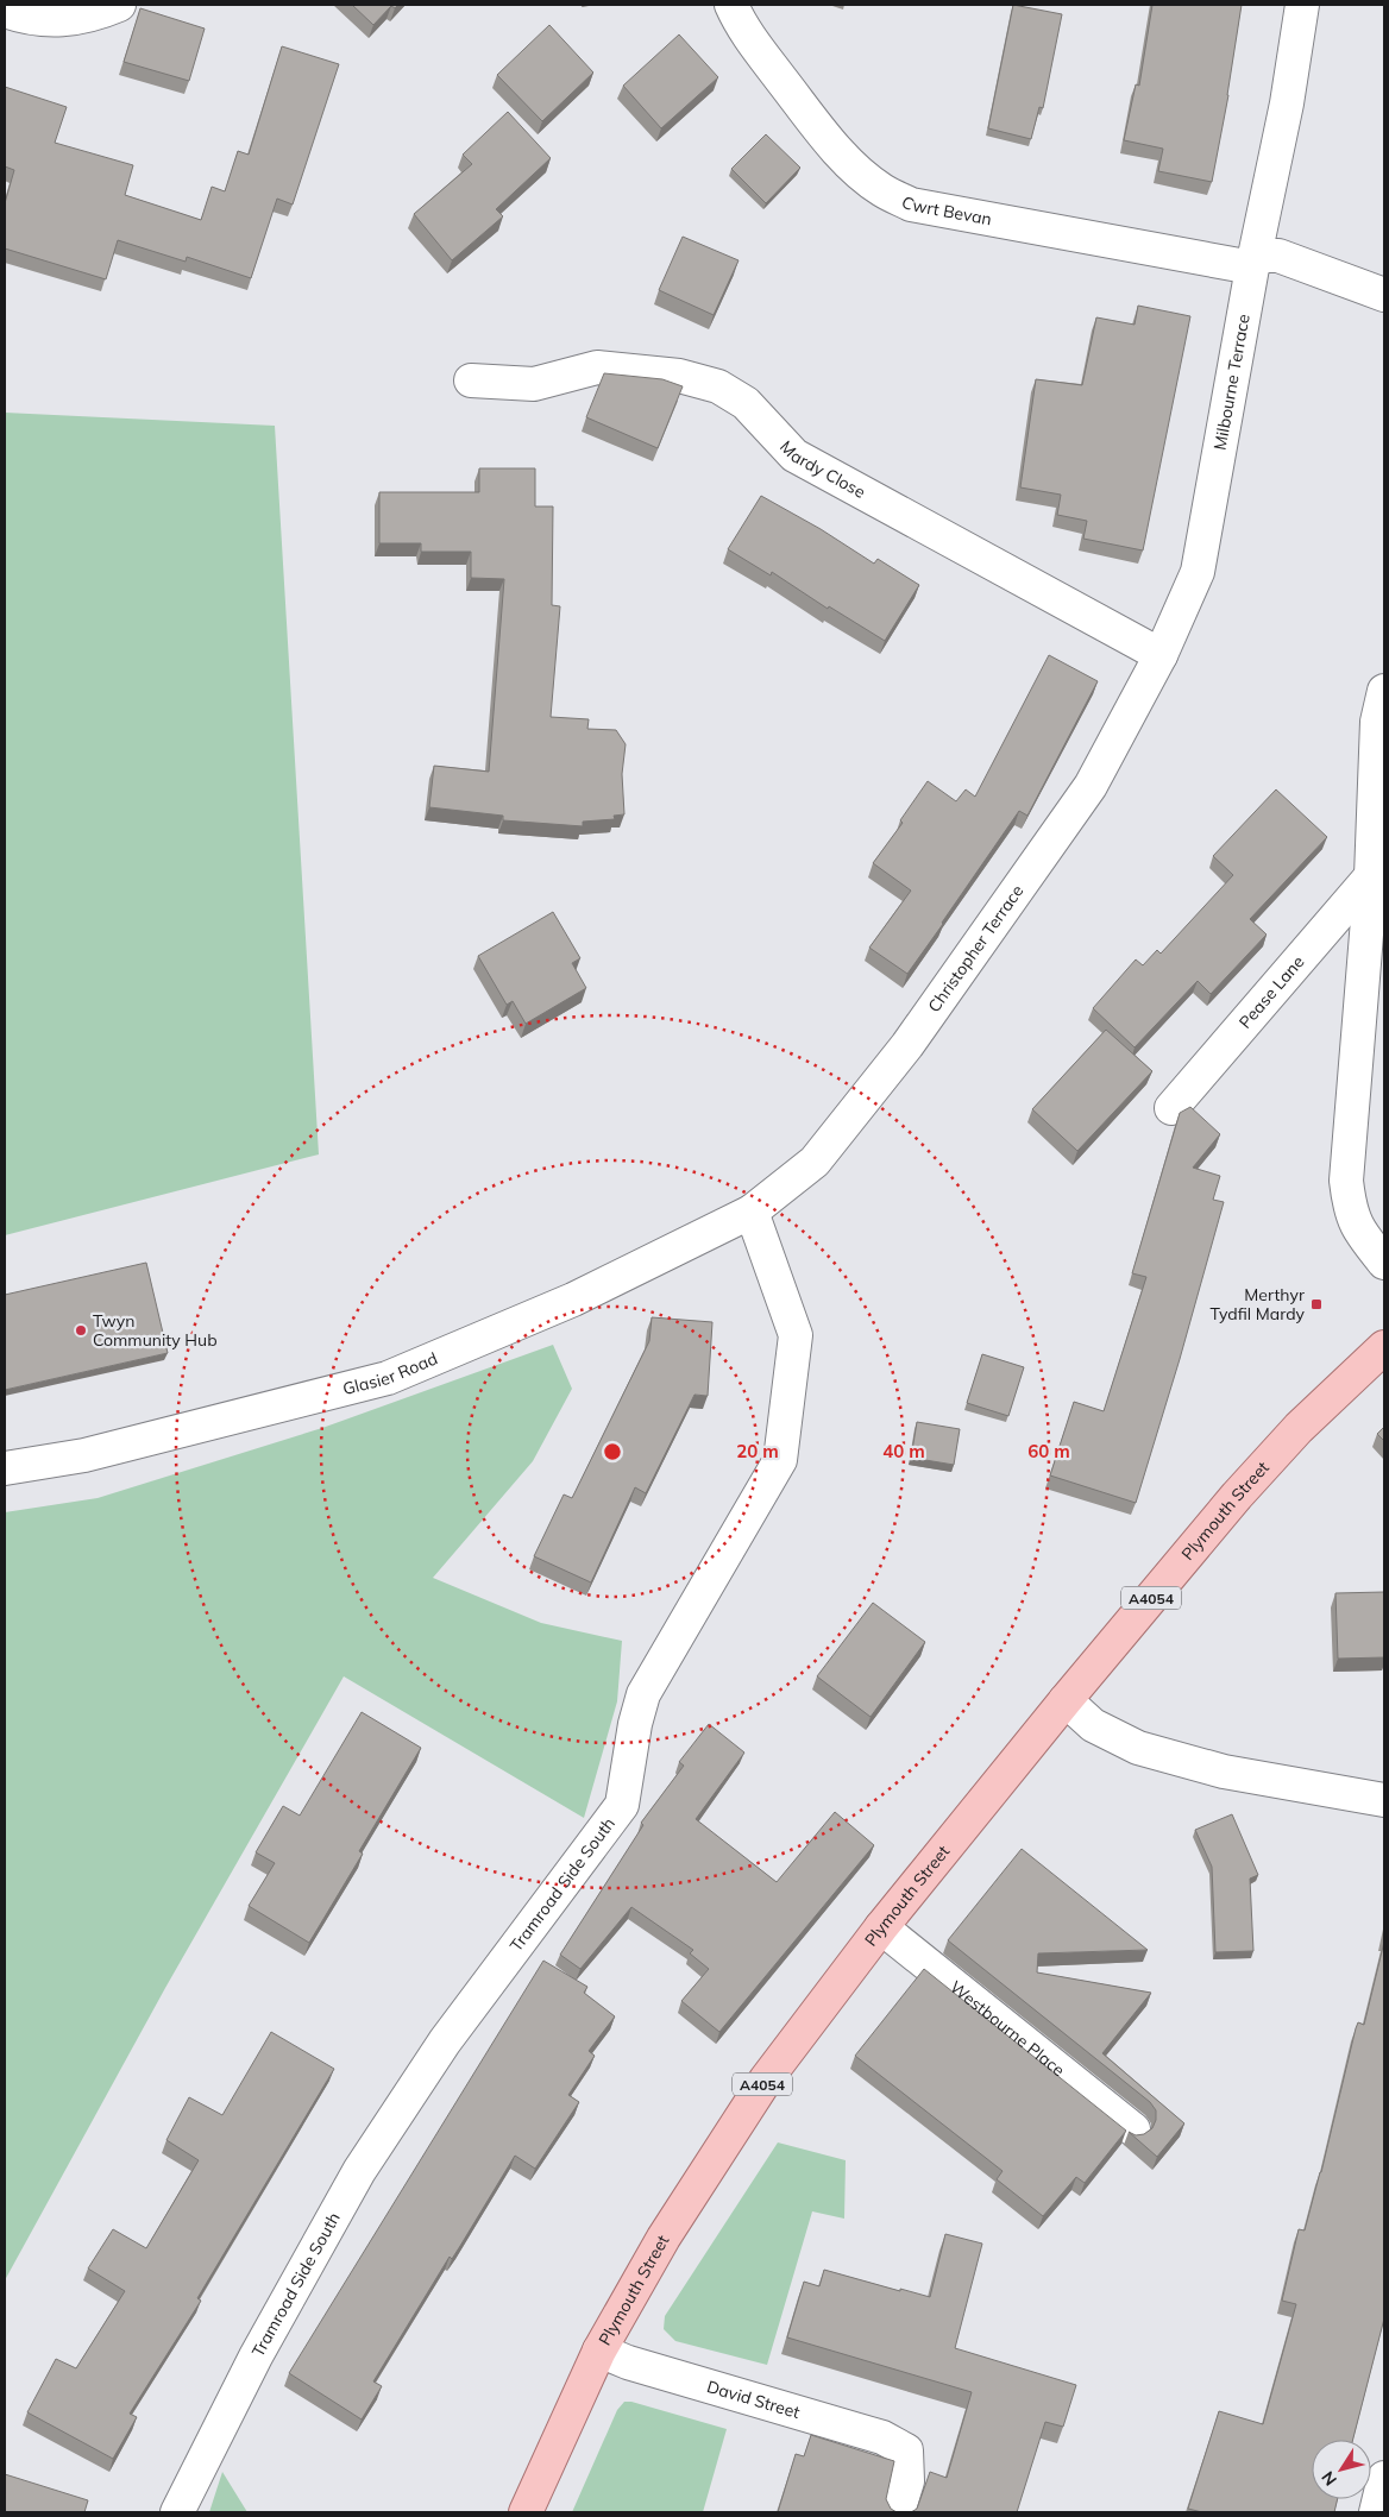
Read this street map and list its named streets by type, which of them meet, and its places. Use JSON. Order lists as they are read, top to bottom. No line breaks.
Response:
{"streets":{"main road":["Plymouth Street","A4054"],"street":["Cwrt Bevan","Milbourne Terrace","Mardy Close","Christopher Terrace","Pease Lane","Glasier Road","Tramroad Side South","Westbourne Place","David Street"]},"crossings":[["Cwrt Bevan","Milbourne Terrace"],["Milbourne Terrace","Mardy Close"],["Milbourne Terrace","Christopher Terrace"],["Mardy Close","Christopher Terrace"],["Christopher Terrace","Glasier Road"],["Christopher Terrace","Tramroad Side South"],["Glasier Road","Tramroad Side South"],["Plymouth Street","Westbourne Place"],["Plymouth Street","David Street"]],"places":{"transit":["Merthyr Tydfil Mardy"],"other":["Twyn Community Hub"]},"north":"bottom left","rings":["20 m","40 m","60 m"]}
